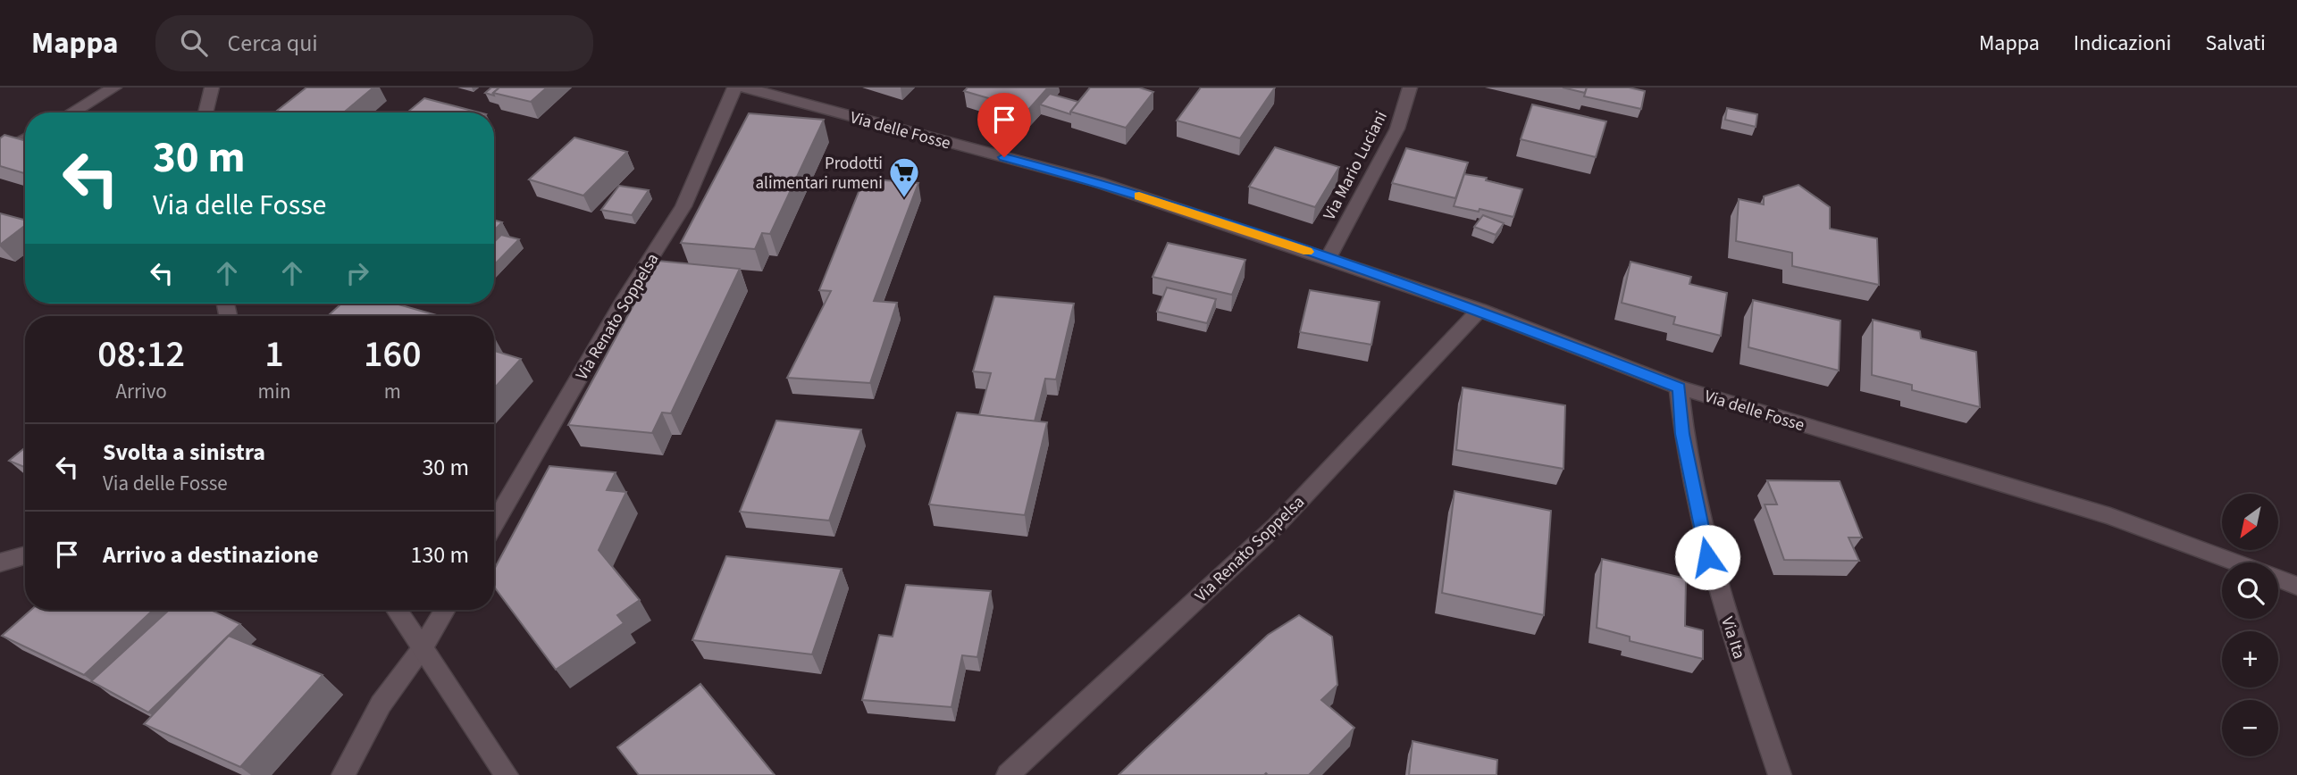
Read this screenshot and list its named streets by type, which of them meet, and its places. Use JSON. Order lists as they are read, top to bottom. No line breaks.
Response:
{"streets":{"street":["Via delle Fosse","Via Mario Luciani","Via Renato Soppelsa","Via Ita"]},"crossings":[["Via delle Fosse","Via Mario Luciani"],["Via delle Fosse","Via Renato Soppelsa"],["Via delle Fosse","Via Ita"]],"places":{"supermarket":["Prodotti alimentari rumeni"]},"north":"bottom left","page":{"header":"Mappa","search":"Cerca qui","nav":["Mappa","Indicazioni","Salvati"],"turn":["30 m","Via delle Fosse"],"eta":["08:12","Arrivo","1","min","160","m"],"list":[{"name":"Svolta a sinistra","note":"Via delle Fosse","value":"30 m"},{"name":"Arrivo a destinazione","value":"130 m"}],"map_buttons":["+","−"]}}
